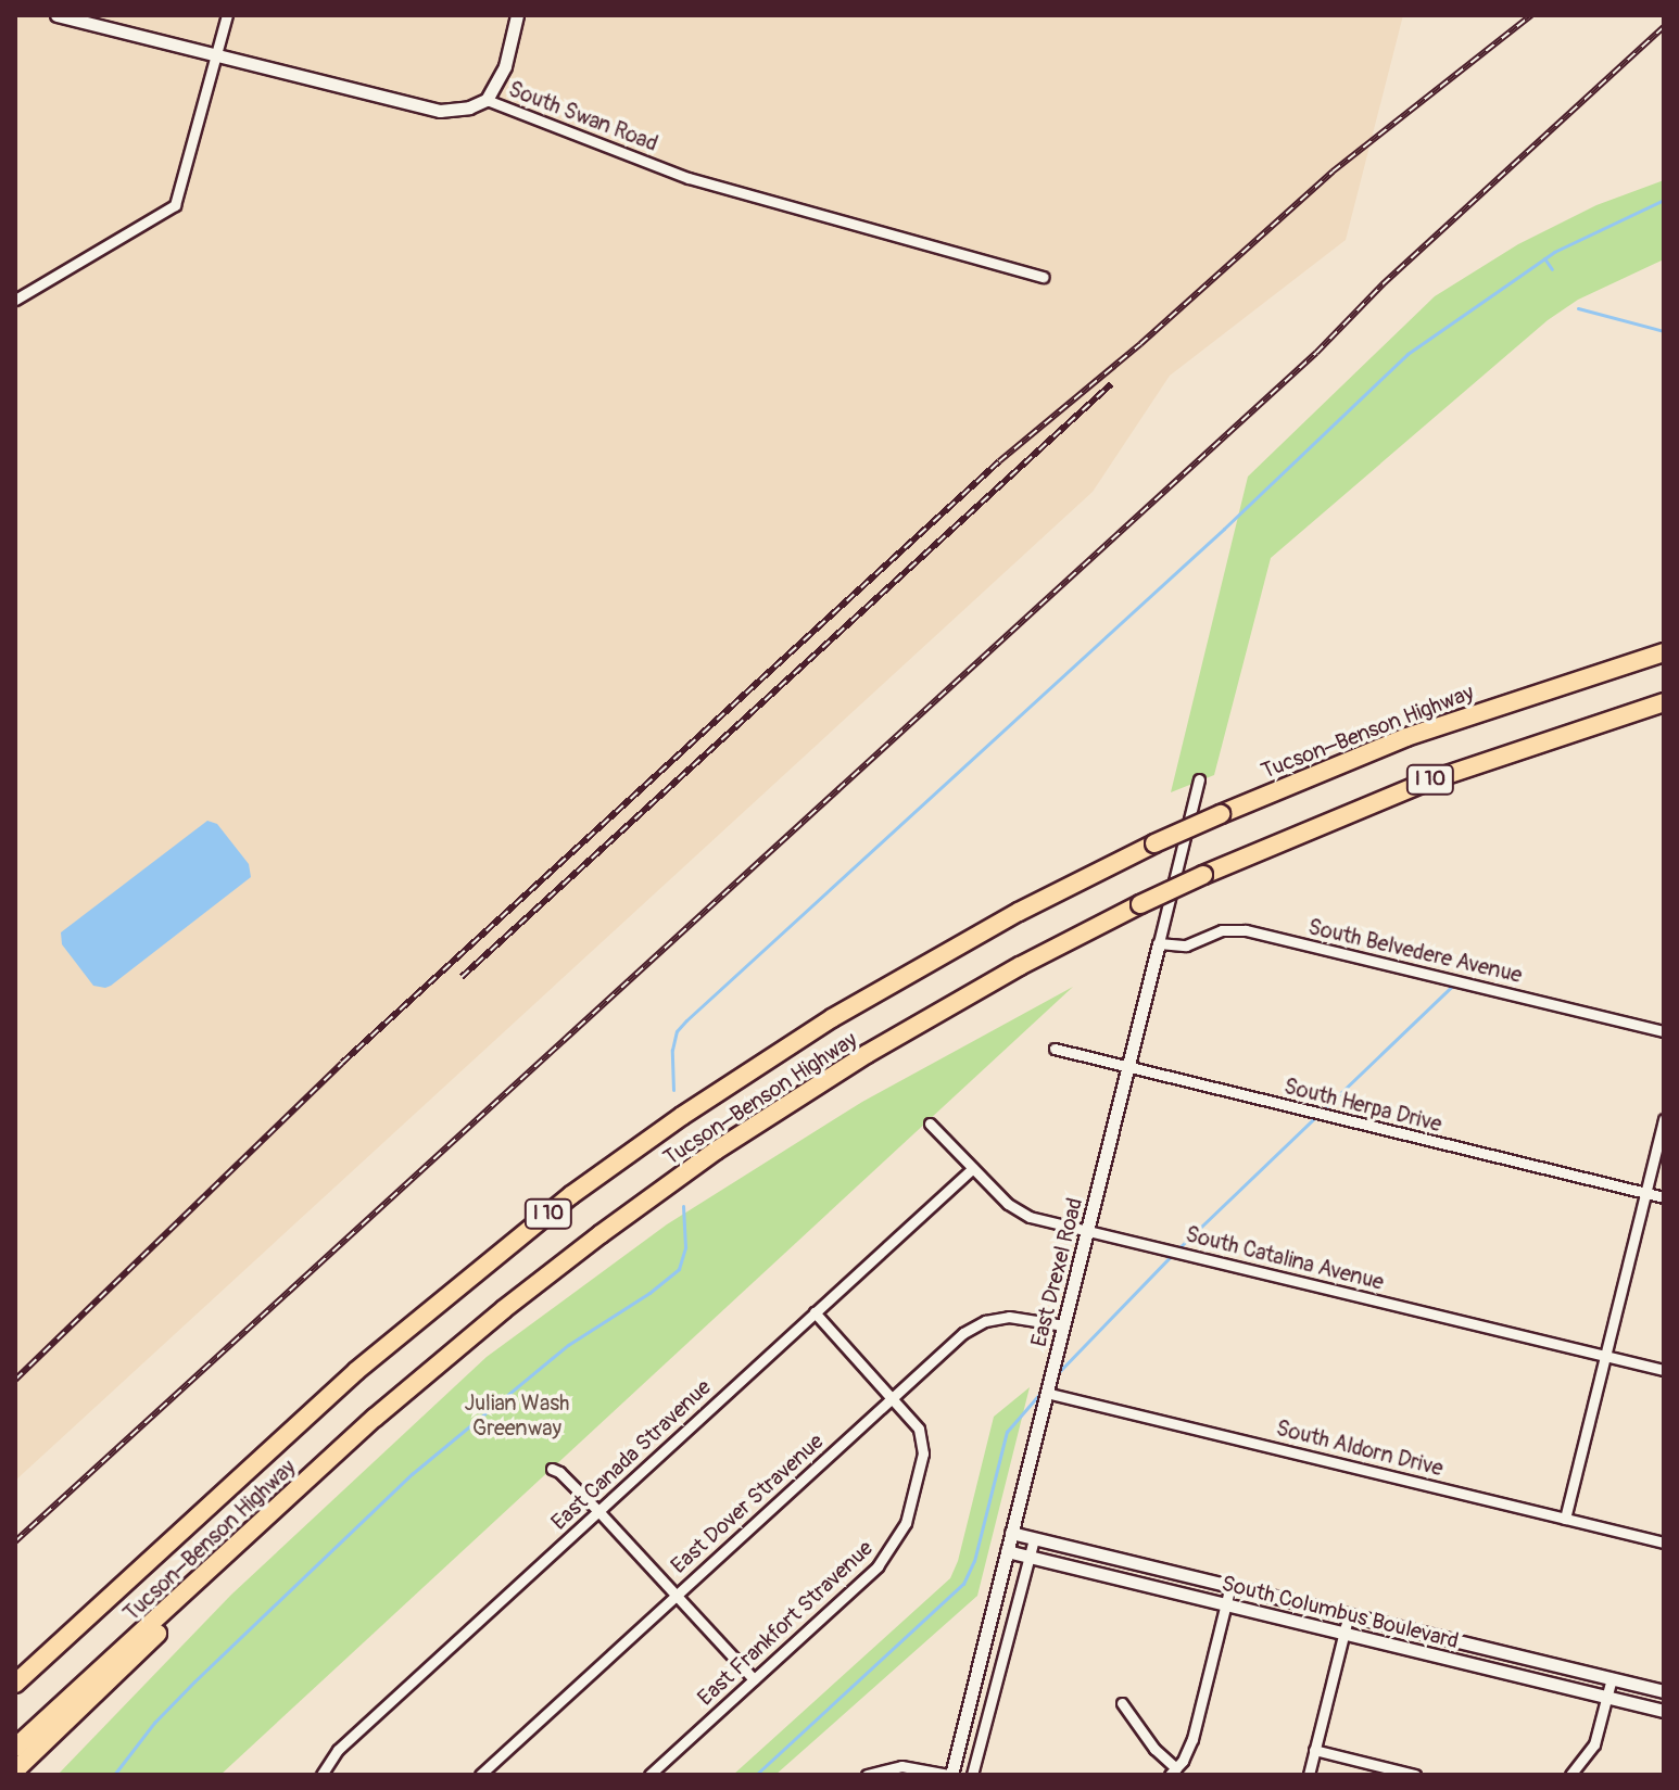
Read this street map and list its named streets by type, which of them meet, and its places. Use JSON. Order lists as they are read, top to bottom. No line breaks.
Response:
{"streets":{"highway":["Tucson–Benson Highway","I 10"],"street":["South Swan Road","South Belvedere Avenue","South Herpa Drive","South Catalina Avenue","East Drexel Road","South Aldorn Drive","East Canada Stravenue","East Dover Stravenue","South Columbus Boulevard","East Frankfort Stravenue"]},"crossings":[["South Belvedere Avenue","East Drexel Road"],["South Herpa Drive","East Drexel Road"],["South Catalina Avenue","East Drexel Road"],["South Catalina Avenue","East Canada Stravenue"],["East Drexel Road","South Aldorn Drive"],["East Drexel Road","East Dover Stravenue"],["East Drexel Road","South Columbus Boulevard"],["East Canada Stravenue","East Frankfort Stravenue"],["East Dover Stravenue","East Frankfort Stravenue"]],"parks":["Julian Wash Greenway"]}
